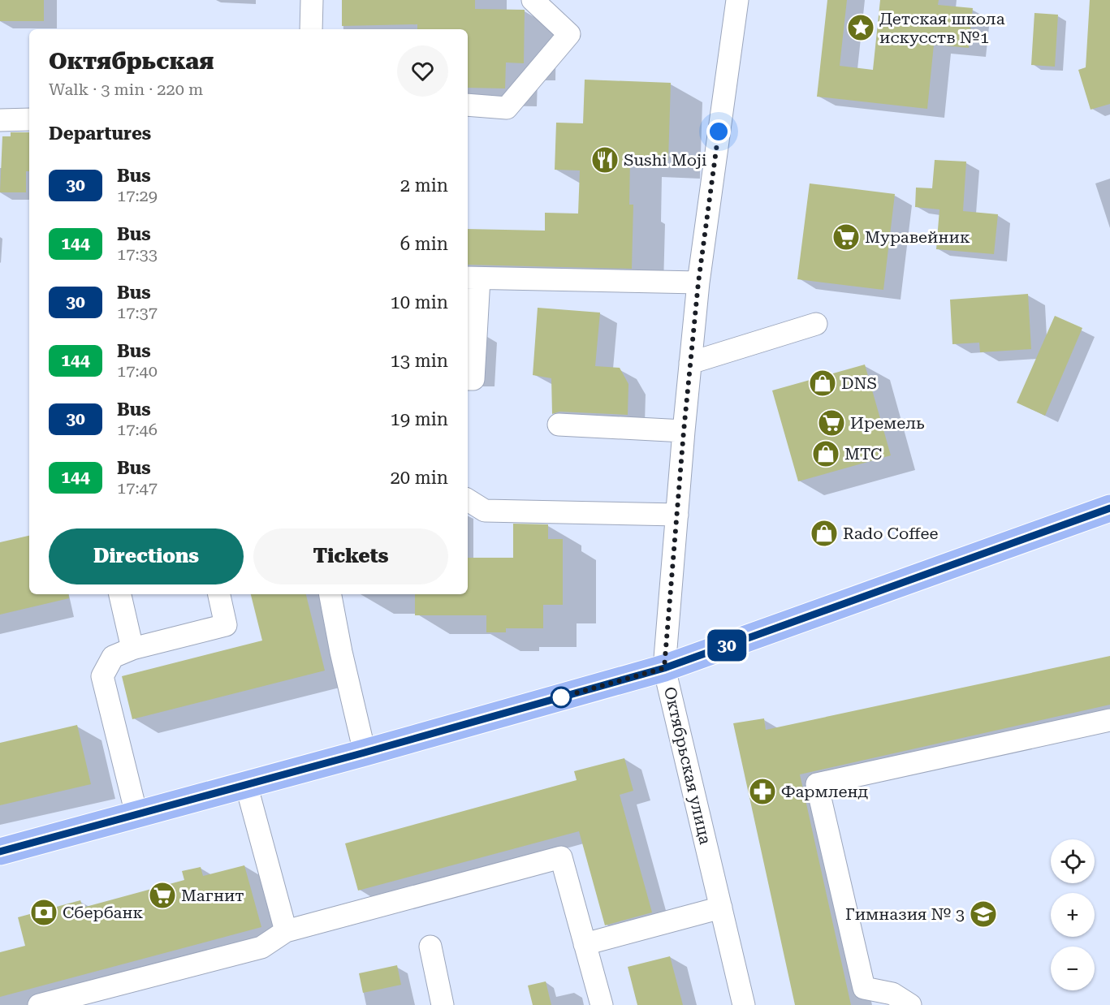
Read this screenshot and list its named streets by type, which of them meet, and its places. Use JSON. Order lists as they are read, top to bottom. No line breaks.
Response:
{"streets":{"street":["Октябрьская улица"]},"places":{"place":["Детская школа искусств №1"],"restaurant":["Sushi Moji"],"supermarket":["Муравейник","Иремель","Магнит"],"shop":["DNS","МТС","Rado Coffee"],"pharmacy":["Фармленд"],"bank":["Сбербанк"],"school or university":["Гимназия № 3"]},"lines":["bus line 30"],"page":{"on_map":"30","heading":[["Октябрьская","Walk · 3 min · 220 m"],"Departures"],"list":[{"mark":"30","name":"Bus","note":"17:29","value":"2 min"},{"mark":"144","name":"Bus","note":"17:33","value":"6 min"},{"mark":"30","name":"Bus","note":"17:37","value":"10 min"},{"mark":"144","name":"Bus","note":"17:40","value":"13 min"},{"mark":"30","name":"Bus","note":"17:46","value":"19 min"},{"mark":"144","name":"Bus","note":"17:47","value":"20 min"}],"buttons":["Directions","Tickets"],"map_buttons":["+","−"]}}
